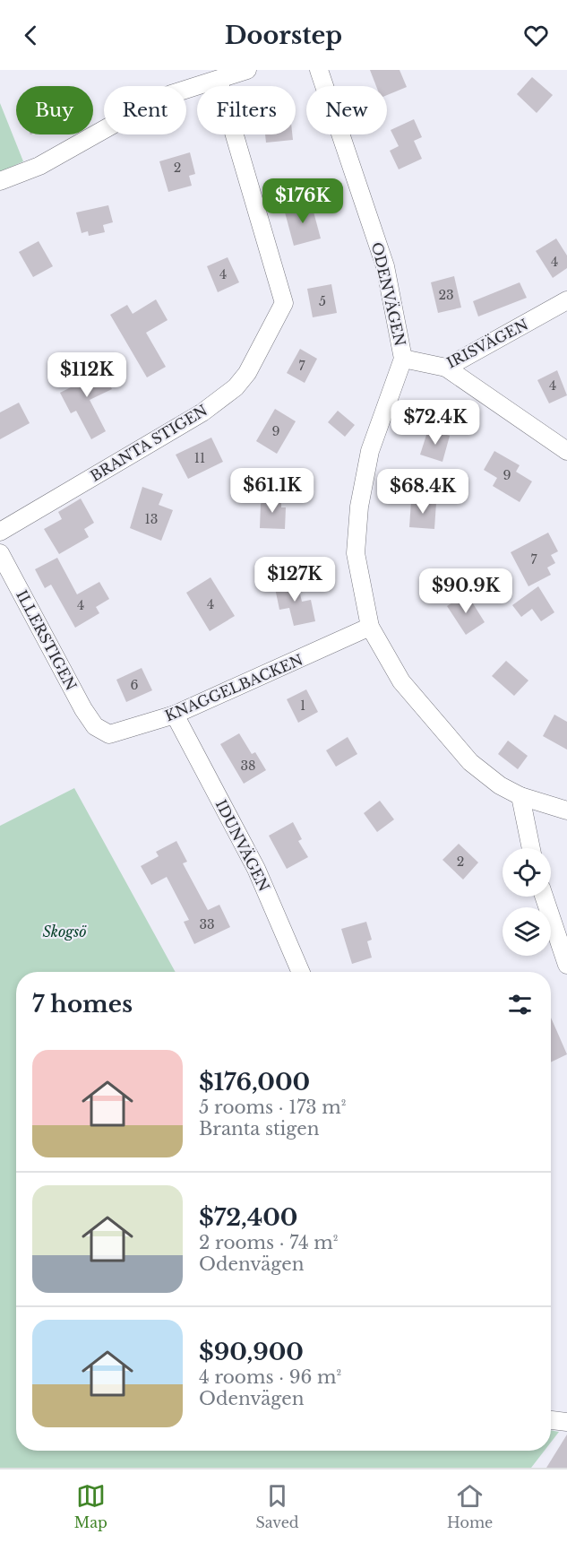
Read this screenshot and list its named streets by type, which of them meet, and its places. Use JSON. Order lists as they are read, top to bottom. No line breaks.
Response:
{"streets":{"street":["ODENVÄGEN","IRISVÄGEN","BRANTA STIGEN","ILLERSTIGEN","KNAGGELBACKEN","IDUNVÄGEN"]},"crossings":[["ODENVÄGEN","IRISVÄGEN"],["ODENVÄGEN","KNAGGELBACKEN"],["ILLERSTIGEN","KNAGGELBACKEN"],["KNAGGELBACKEN","IDUNVÄGEN"]],"parks":["Skogsö"],"house_numbers":["2","4","4","23","5","7","4","9","11","9","13","7","4","4","6","1","38","2","33"],"page":{"header":"Doorstep","chip":["Buy","Rent","Filters","New"],"price":["$176K","$112K","$72.4K","$61.1K","$68.4K","$127K","$90.9K"],"heading":"7 homes","list":[{"name":"$176,000","note":"5 rooms · 173 m² · Branta stigen"},{"name":"$72,400","note":"2 rooms · 74 m² · Odenvägen"},{"name":"$90,900","note":"4 rooms · 96 m² · Odenvägen"}],"tabs":["Map","Saved","Home"]}}
